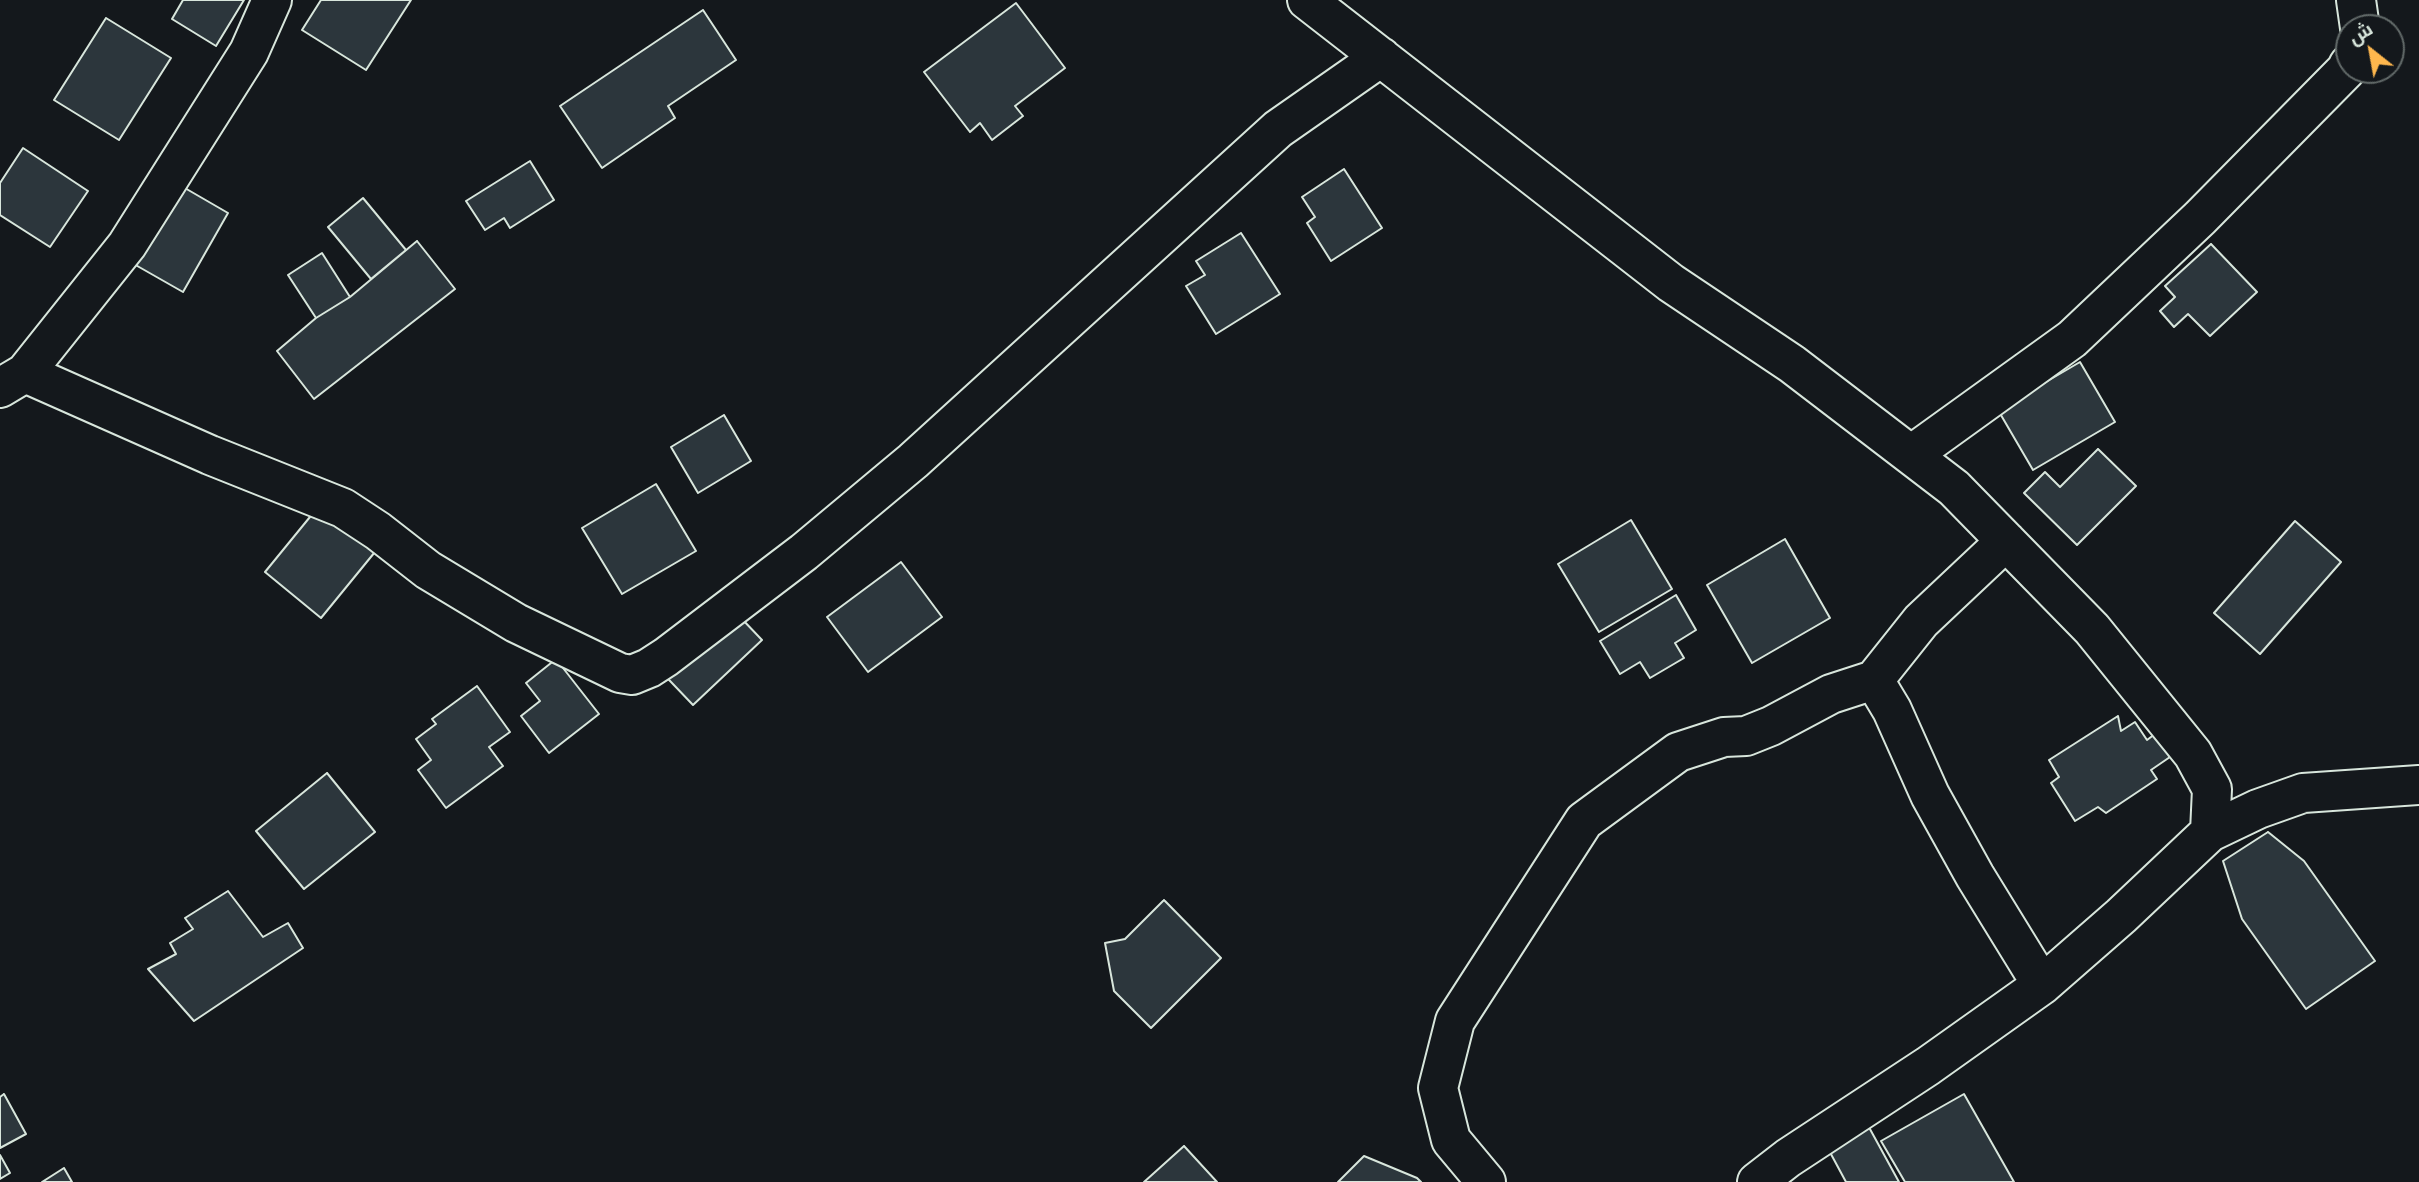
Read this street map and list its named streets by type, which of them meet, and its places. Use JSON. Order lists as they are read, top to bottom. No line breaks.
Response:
{"north":"top left"}
